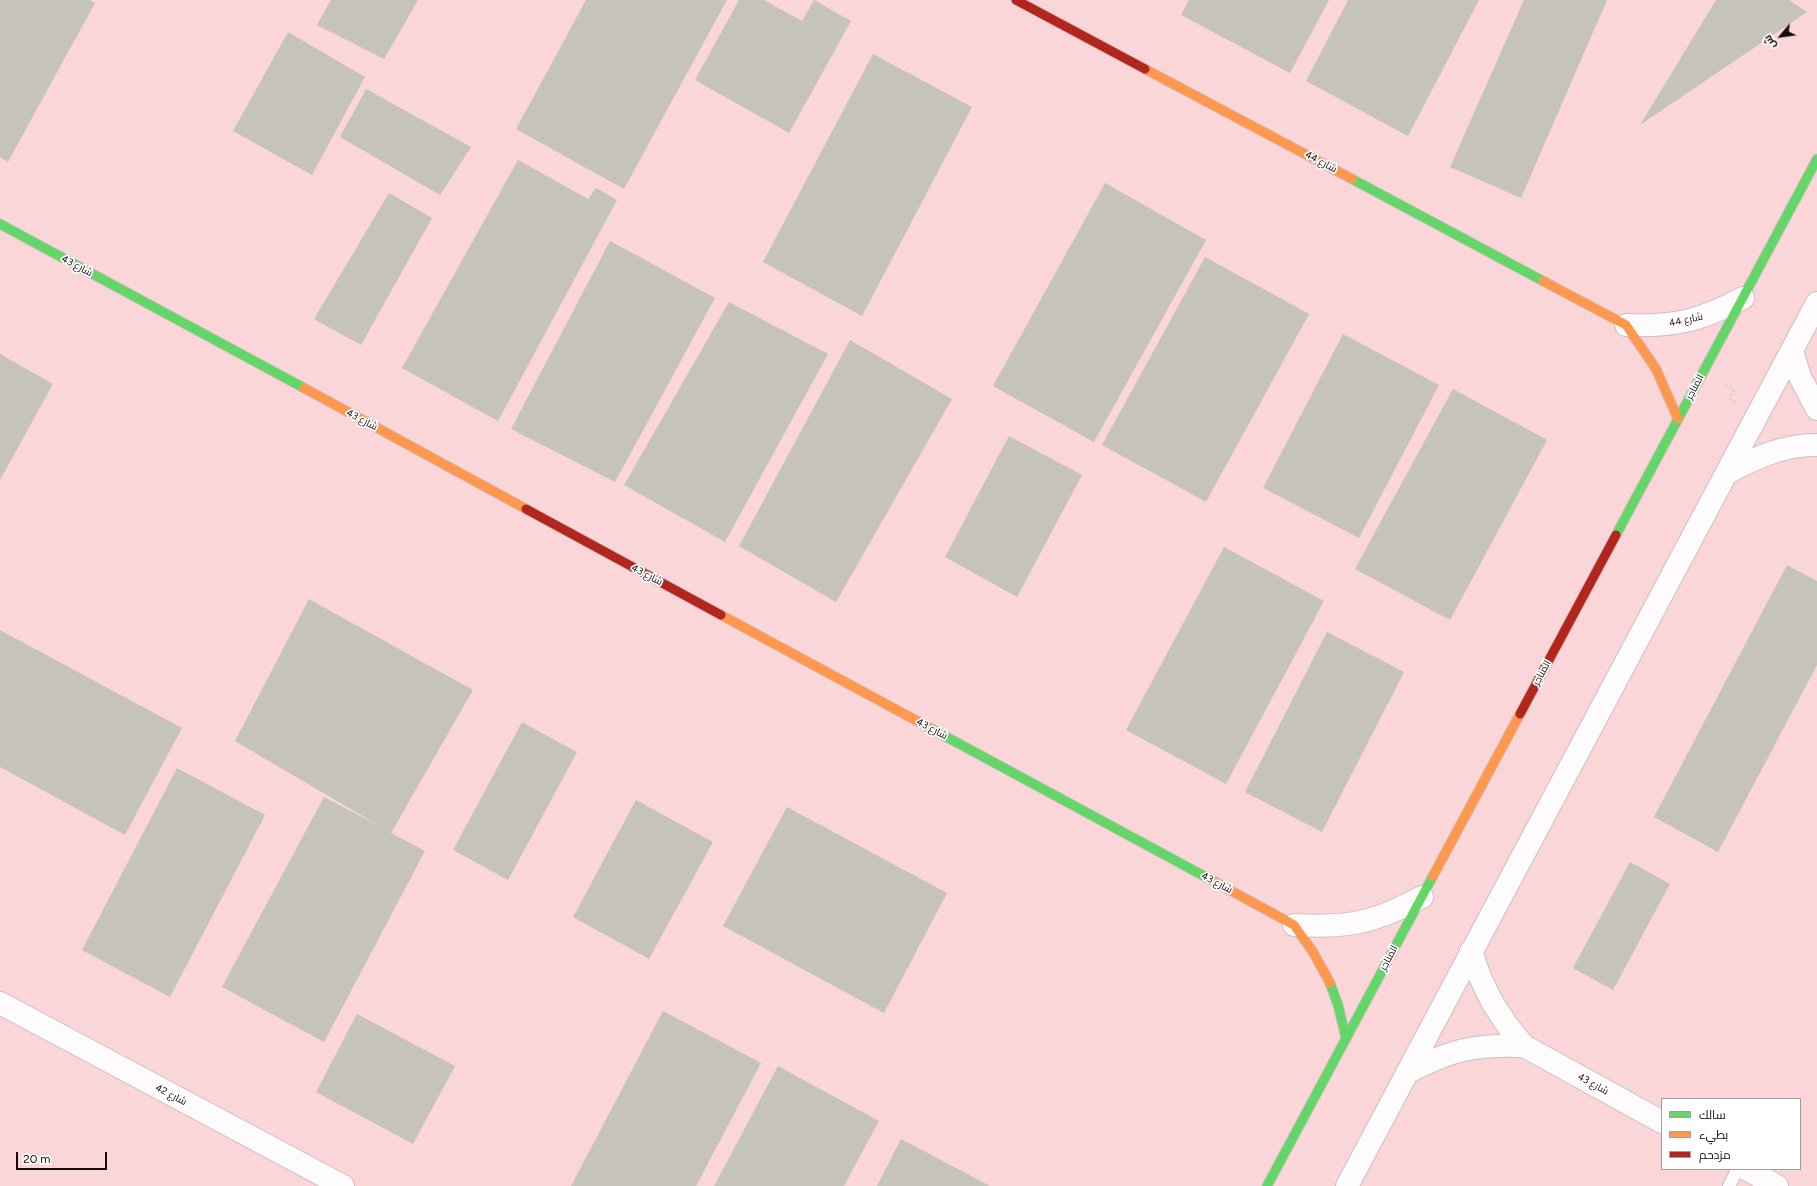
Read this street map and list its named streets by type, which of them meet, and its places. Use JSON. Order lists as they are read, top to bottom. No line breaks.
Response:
{"streets":{"street":["شارع 44","شارع 43","المناجر","شارع 42"]},"crossings":[["شارع 44","المناجر"],["شارع 43","المناجر"]],"legend":["سالك","بطيء","مزدحم"],"scale_bar":"20 m","north":"bottom left"}
